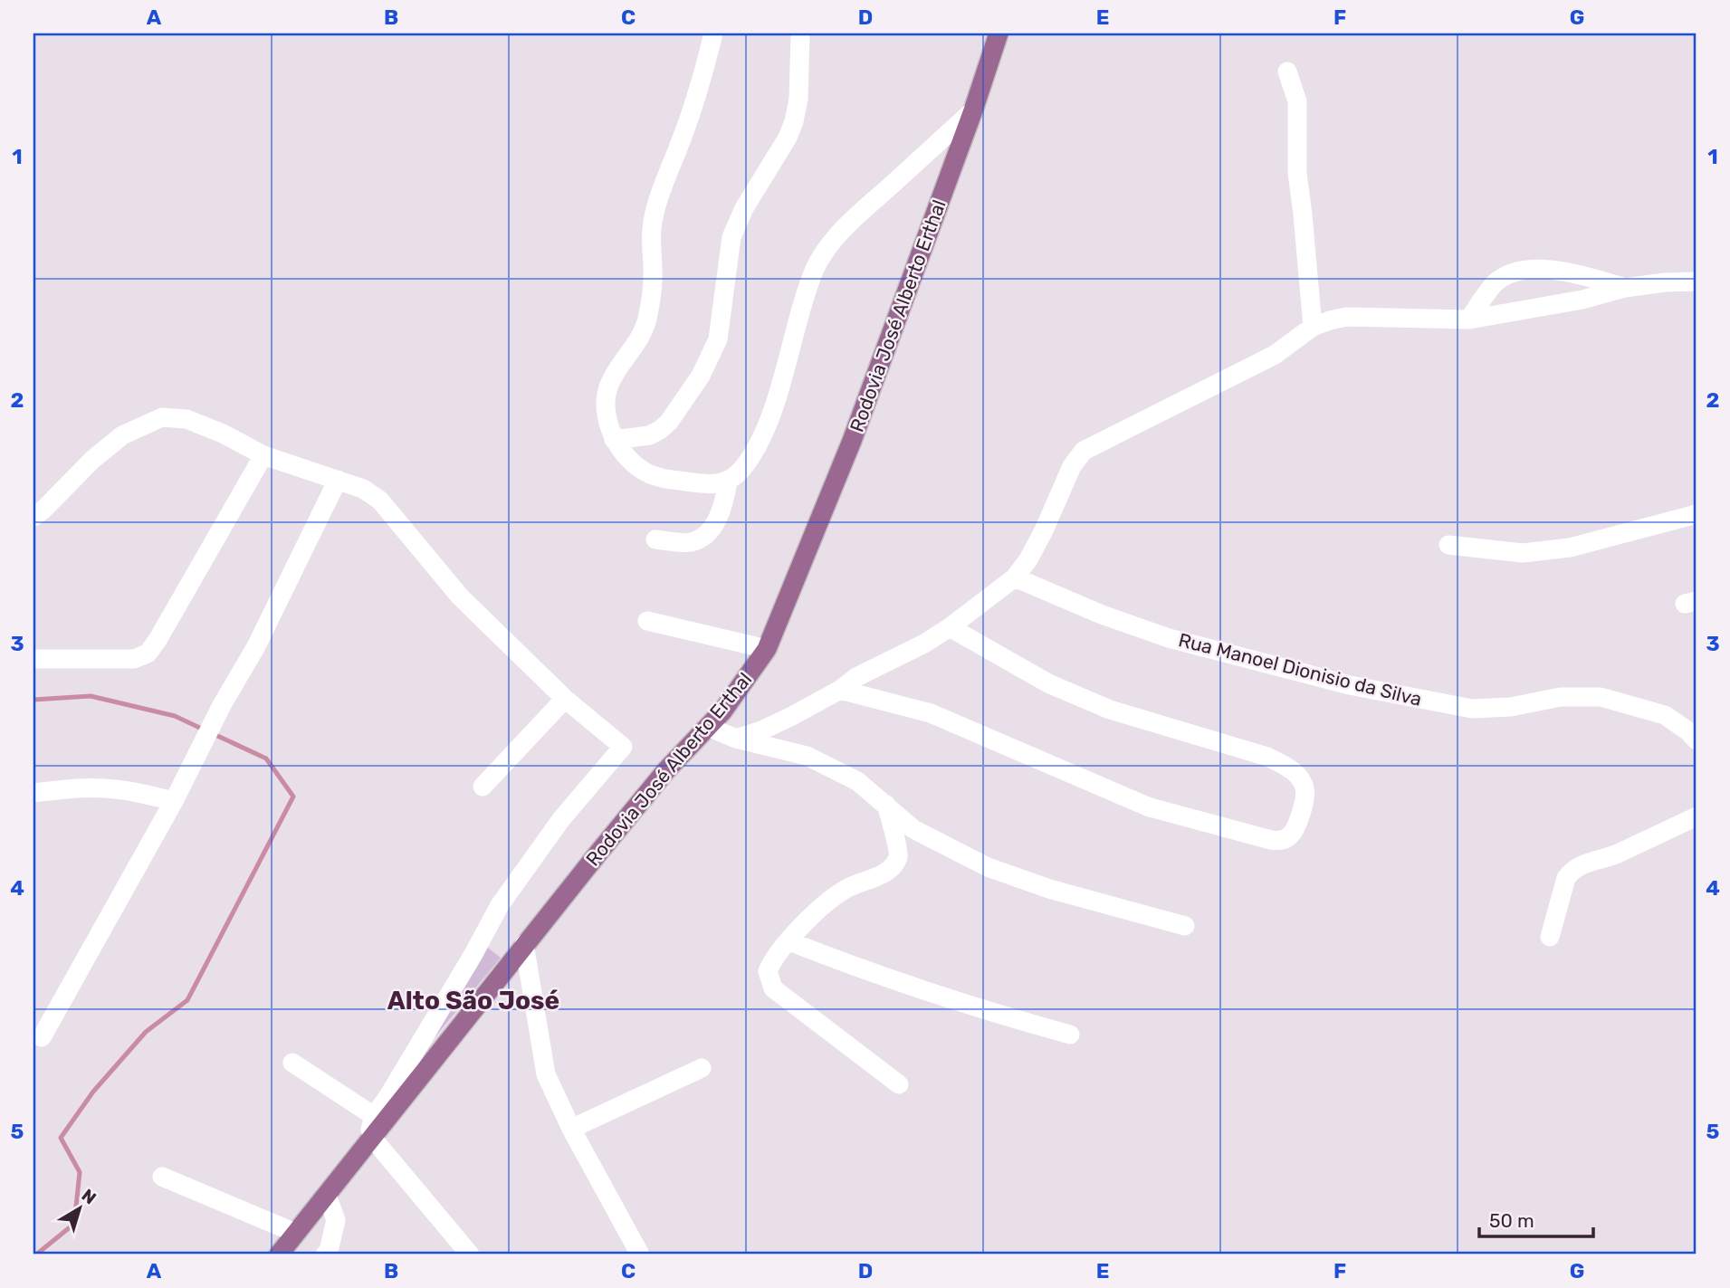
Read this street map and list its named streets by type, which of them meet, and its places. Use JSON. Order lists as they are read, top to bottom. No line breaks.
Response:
{"streets":{"main road":["Rodovia José Alberto Erthal"],"street":["Rua Manoel Dionisio da Silva"]},"districts":["Alto São José"],"scale_bar":"50 m","north":"top right","grid":{"columns":["A","B","C","D","E","F","G"],"rows":["1","2","3","4","5"]}}
